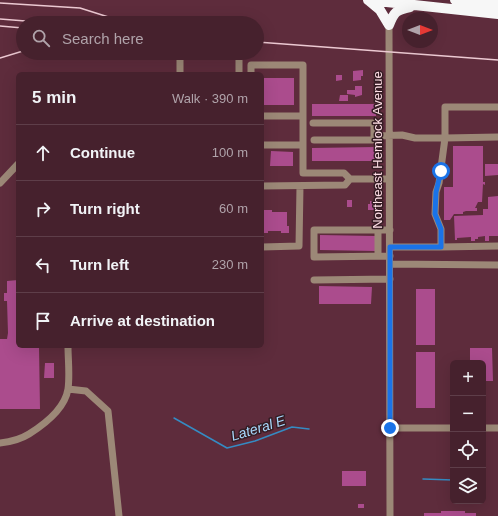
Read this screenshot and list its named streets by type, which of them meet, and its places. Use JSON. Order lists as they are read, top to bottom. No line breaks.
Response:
{"streets":{"street":["Northeast Hemlock Avenue"]},"water":["Lateral E"],"north":"right","page":{"search":"Search here","heading":["5 min","Walk · 390 m"],"list":[["Continue","100 m"],["Turn right","60 m"],["Turn left","230 m"],"Arrive at destination"],"map_buttons":["+","−"]}}
